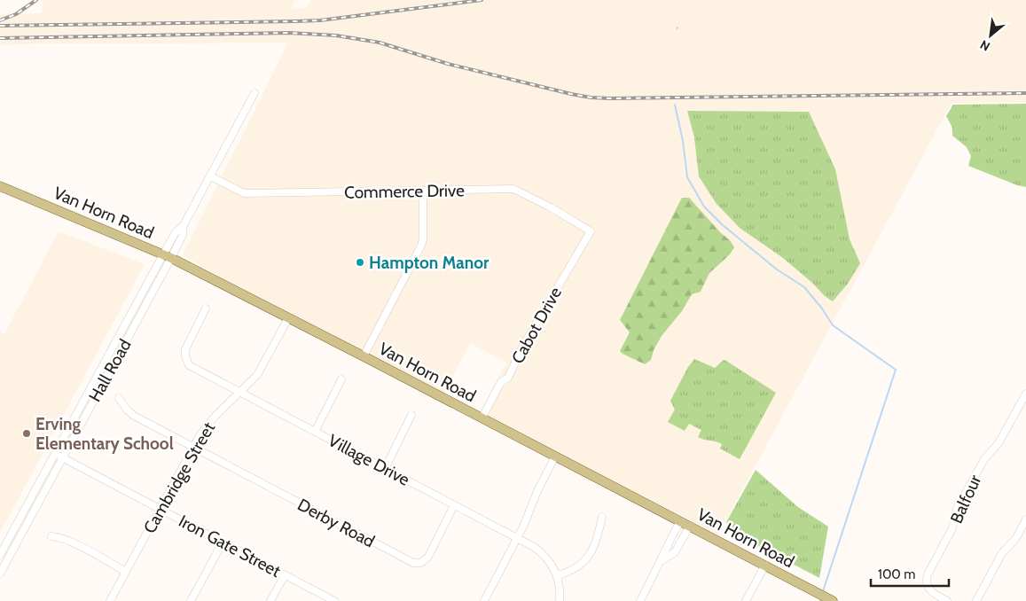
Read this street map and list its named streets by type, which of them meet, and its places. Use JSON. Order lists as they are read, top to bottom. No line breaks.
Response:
{"streets":{"main road":["Van Horn Road"],"street":["Commerce Drive","Cabot Drive","Hall Road","Village Drive","Cambridge Street","Balfour","Derby Road","Iron Gate Street"]},"crossings":[["Commerce Drive","Cabot Drive"],["Commerce Drive","Hall Road"],["Van Horn Road","Cabot Drive"],["Van Horn Road","Hall Road"],["Van Horn Road","Cambridge Street"],["Hall Road","Iron Gate Street"],["Village Drive","Cambridge Street"],["Village Drive","Derby Road"],["Cambridge Street","Derby Road"],["Cambridge Street","Iron Gate Street"]],"places":["Hampton Manor","Erving Elementary School"],"scale_bar":"100 m","north":"bottom left"}
